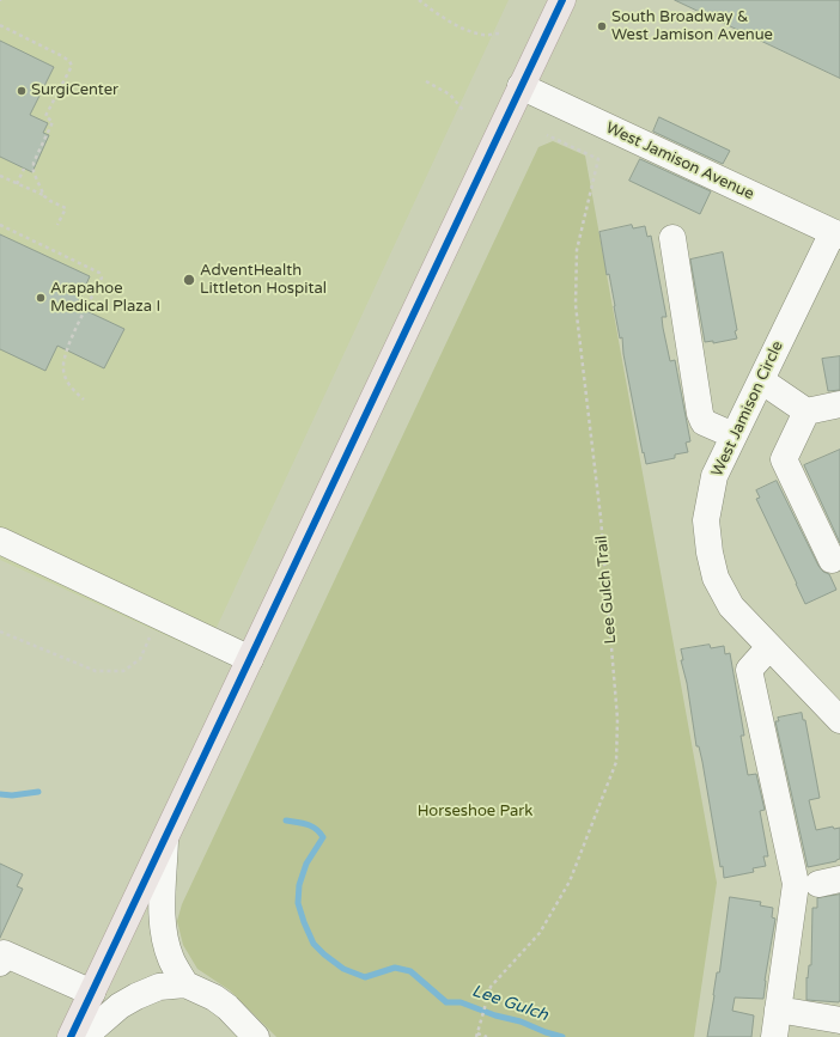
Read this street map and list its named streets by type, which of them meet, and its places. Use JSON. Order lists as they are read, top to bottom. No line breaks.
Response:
{"streets":{"street":["West Jamison Avenue","West Jamison Circle"],"path":["Lee Gulch Trail"]},"crossings":[["West Jamison Avenue","West Jamison Circle"]],"water":["Lee Gulch"],"parks":["Horseshoe Park"],"places":["South Broadway & West Jamison Avenue","SurgiCenter","AdventHealth Littleton Hospital","Arapahoe Medical Plaza I"]}
